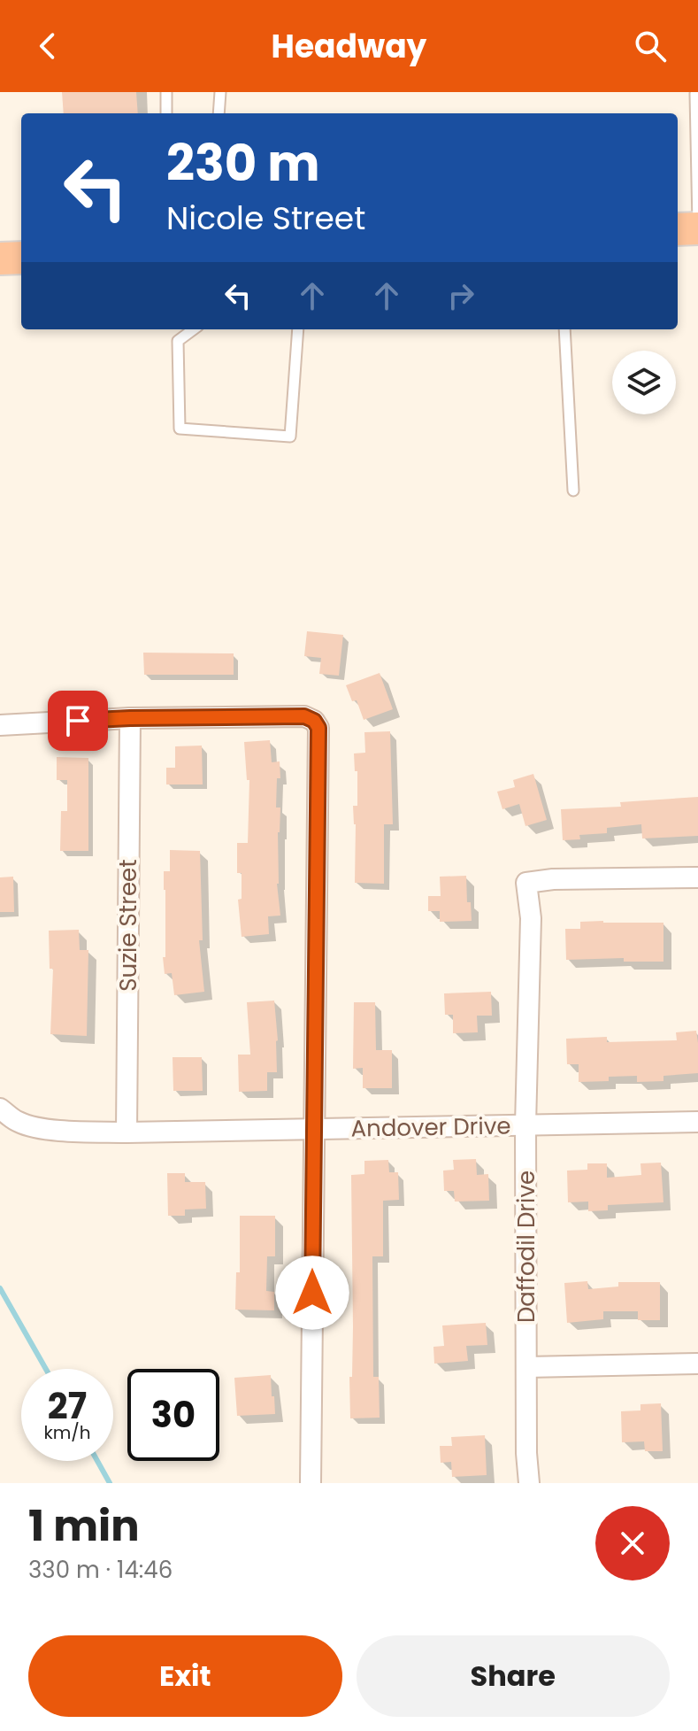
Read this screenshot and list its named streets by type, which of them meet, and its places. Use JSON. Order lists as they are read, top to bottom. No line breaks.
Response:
{"streets":{"street":["Suzie Street","Andover Drive","Daffodil Drive"]},"crossings":[["Suzie Street","Andover Drive"],["Andover Drive","Daffodil Drive"]],"page":{"header":"Headway","turn":["230 m","Nicole Street"],"speed":"27 km/h","limit":"30","heading":["1 min","330 m · 14:46"],"buttons":["Exit","Share"]}}
